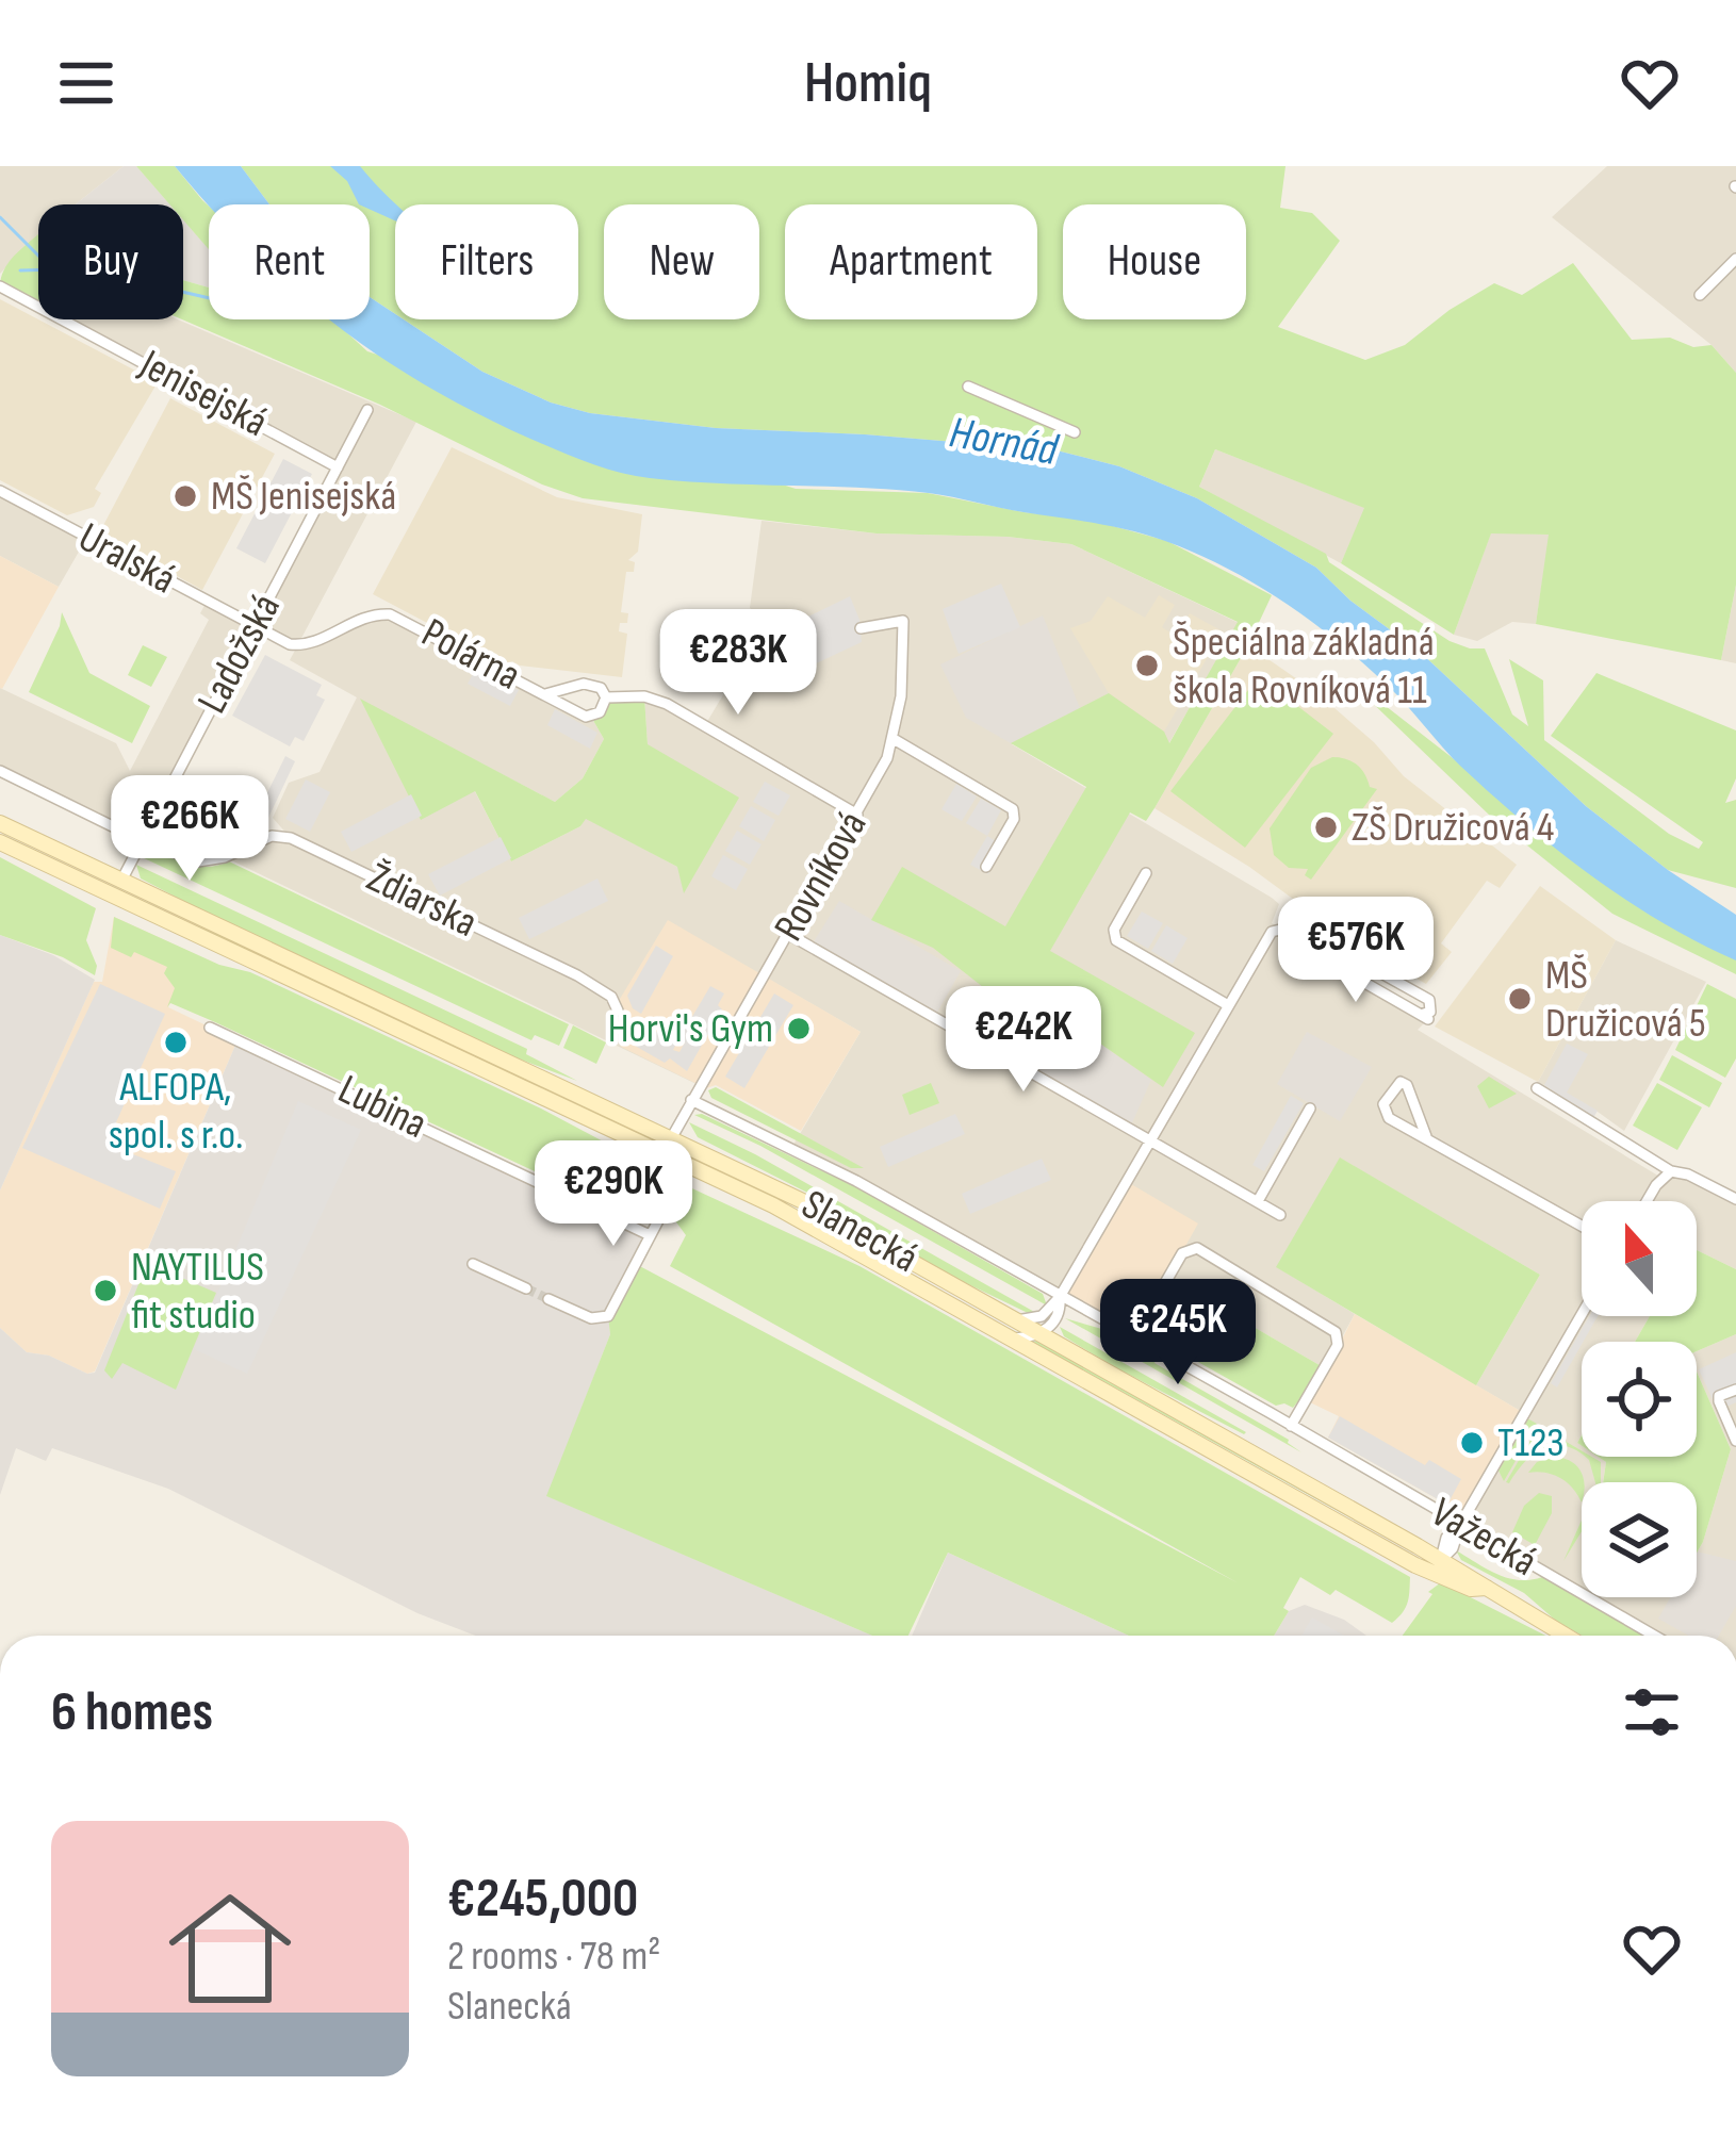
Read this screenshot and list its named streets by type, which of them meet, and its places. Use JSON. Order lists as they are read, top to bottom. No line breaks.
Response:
{"streets":{"main road":["Slanecká"],"street":["Jenisejská","Uralská","Ladožská","Polárna","Rovníková","Ždiarska","Lubina","Važecká"]},"crossings":[["Jenisejská","Ladožská"],["Uralská","Ladožská"],["Uralská","Polárna"],["Ladožská","Polárna"],["Ladožská","Ždiarska"],["Ladožská","Slanecká"],["Rovníková","Slanecká"]],"water":["Hornád"],"places":["MŠ Jenisejská","Špeciálna základná škola Rovníková 11","ZŠ Družicová 4","MŠ Družicová 5","Horvi's Gym","ALFOPA, spol. s r.o.","NAYTILUS fit studio","T123"],"north":"top","page":{"header":"Homiq","chip":["Buy","Rent","Filters","New","Apartment","House"],"price":["€283K","€266K","€576K","€242K","€290K","€245K"],"heading":"6 homes","list":[{"name":"€245,000","note":"2 rooms · 78 m² · Slanecká"}]}}
